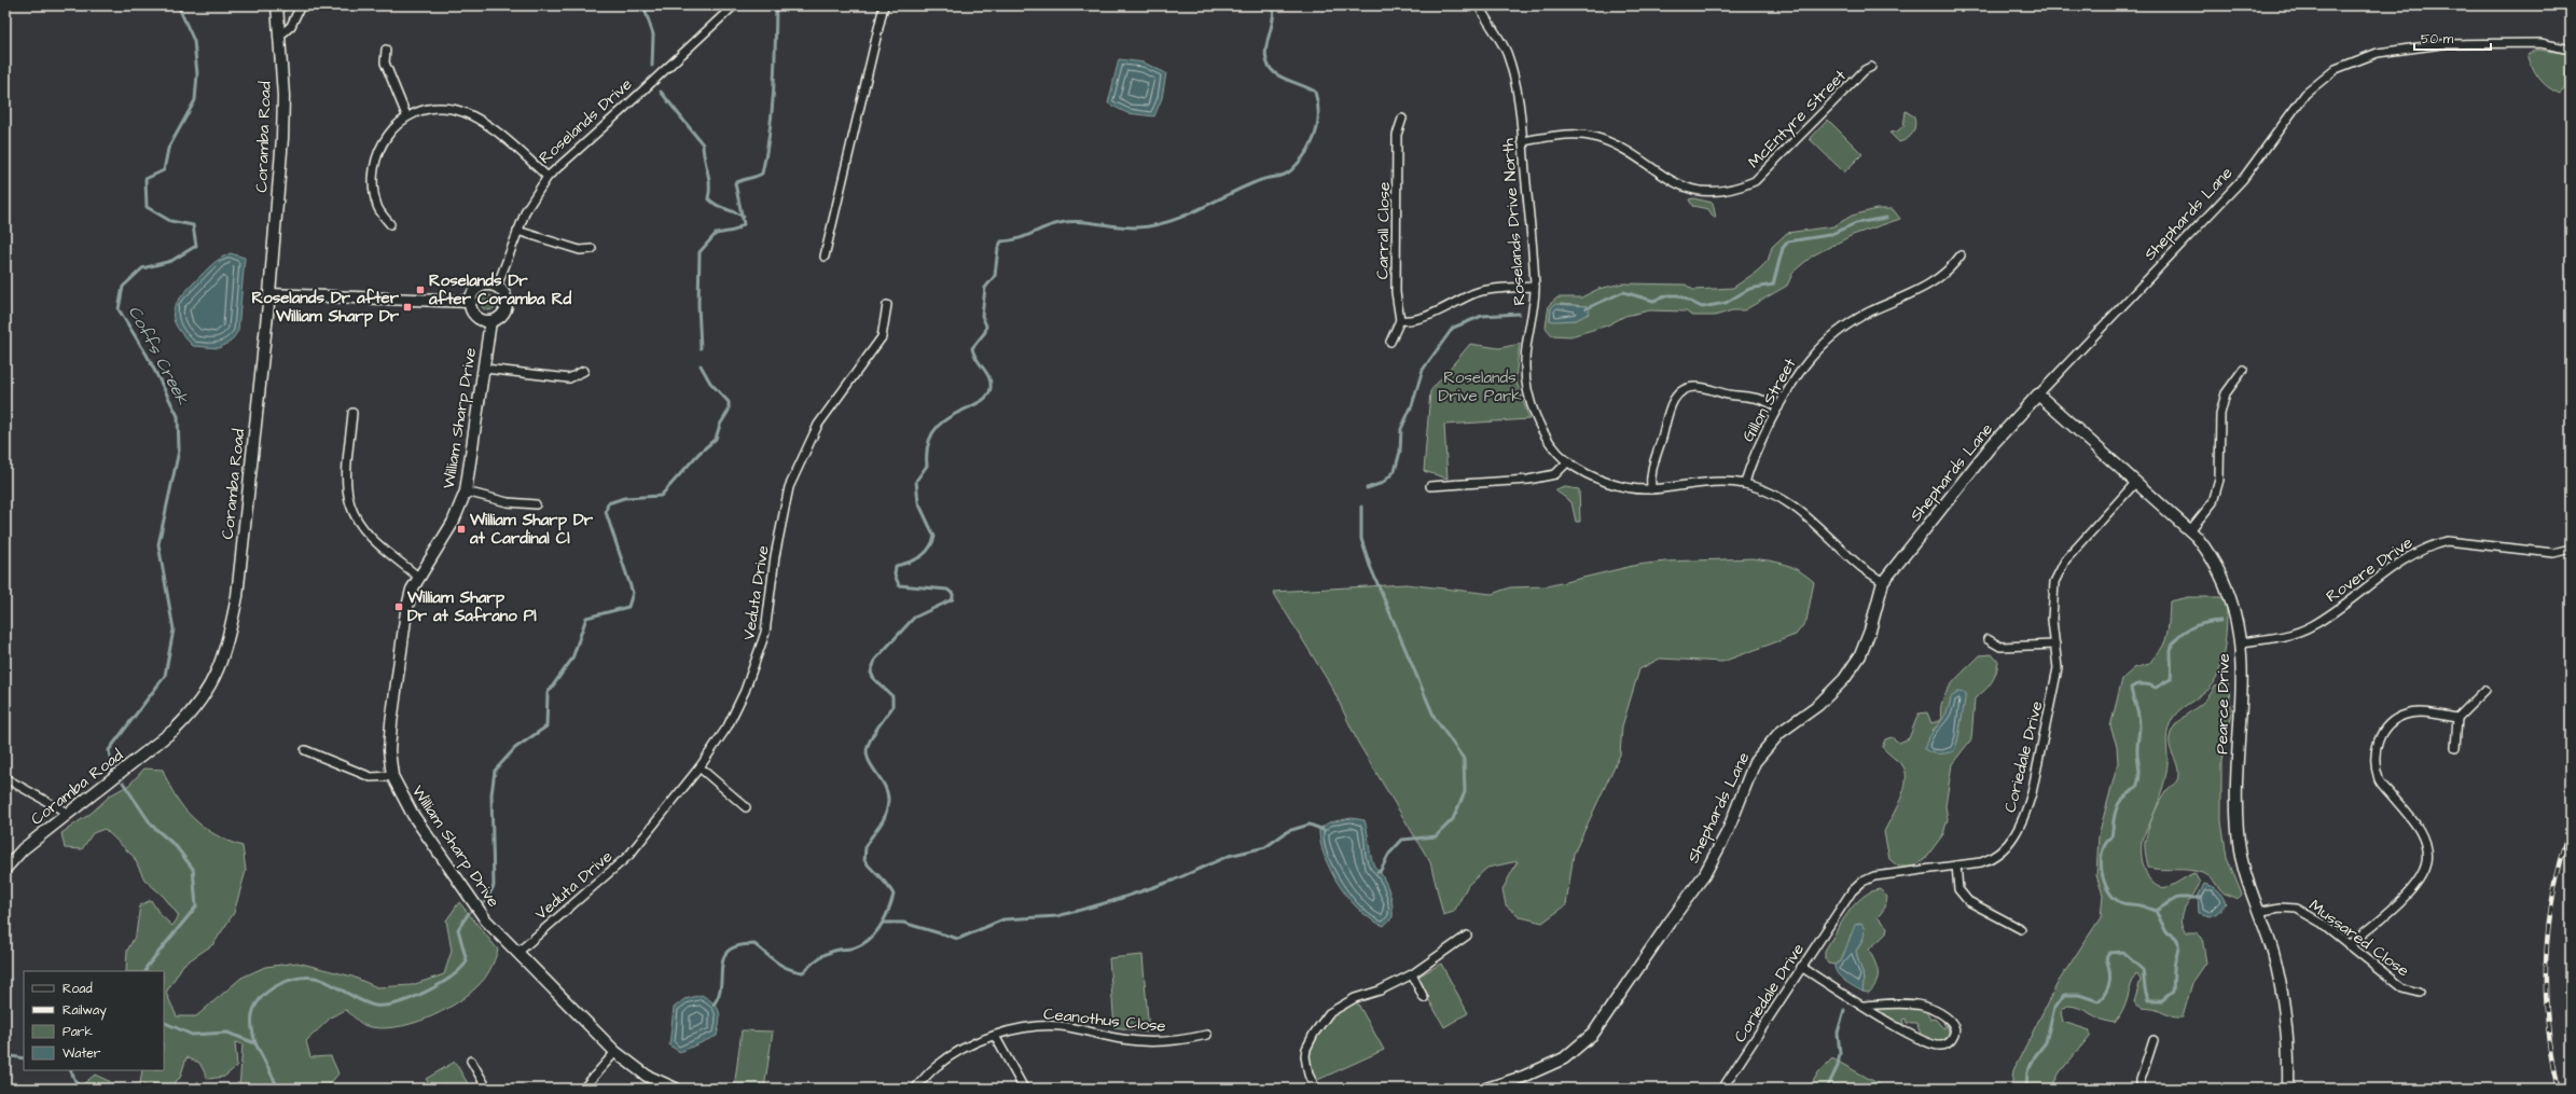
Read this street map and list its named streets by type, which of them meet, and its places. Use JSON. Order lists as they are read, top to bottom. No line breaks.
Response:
{"streets":{"street":["McEntyre Street","Roselands Drive","Coramba Road","Shephards Lane","Roselands Drive North","Carrall Close","Gillon Street","William Sharp Drive","Rovere Drive","Veduta Drive","Pearce Drive","Coriedale Drive","Mussared Close","Ceanothus Close"]},"crossings":[["McEntyre Street","Roselands Drive North"],["Roselands Drive","William Sharp Drive"],["Shephards Lane","Roselands Drive North"],["Shephards Lane","Pearce Drive"],["Roselands Drive North","Gillon Street"],["William Sharp Drive","Veduta Drive"],["Rovere Drive","Pearce Drive"],["Pearce Drive","Coriedale Drive"],["Pearce Drive","Mussared Close"]],"water":["Coffs Creek"],"parks":["Roselands Drive Park"],"places":{"transit":["Roselands Dr after Coramba Rd","Roselands Dr after William Sharp Dr","William Sharp Dr at Cardinal Cl","William Sharp Dr at Safrano Pl"]},"legend":["Road","Railway","Park","Water"],"scale_bar":"50 m"}
